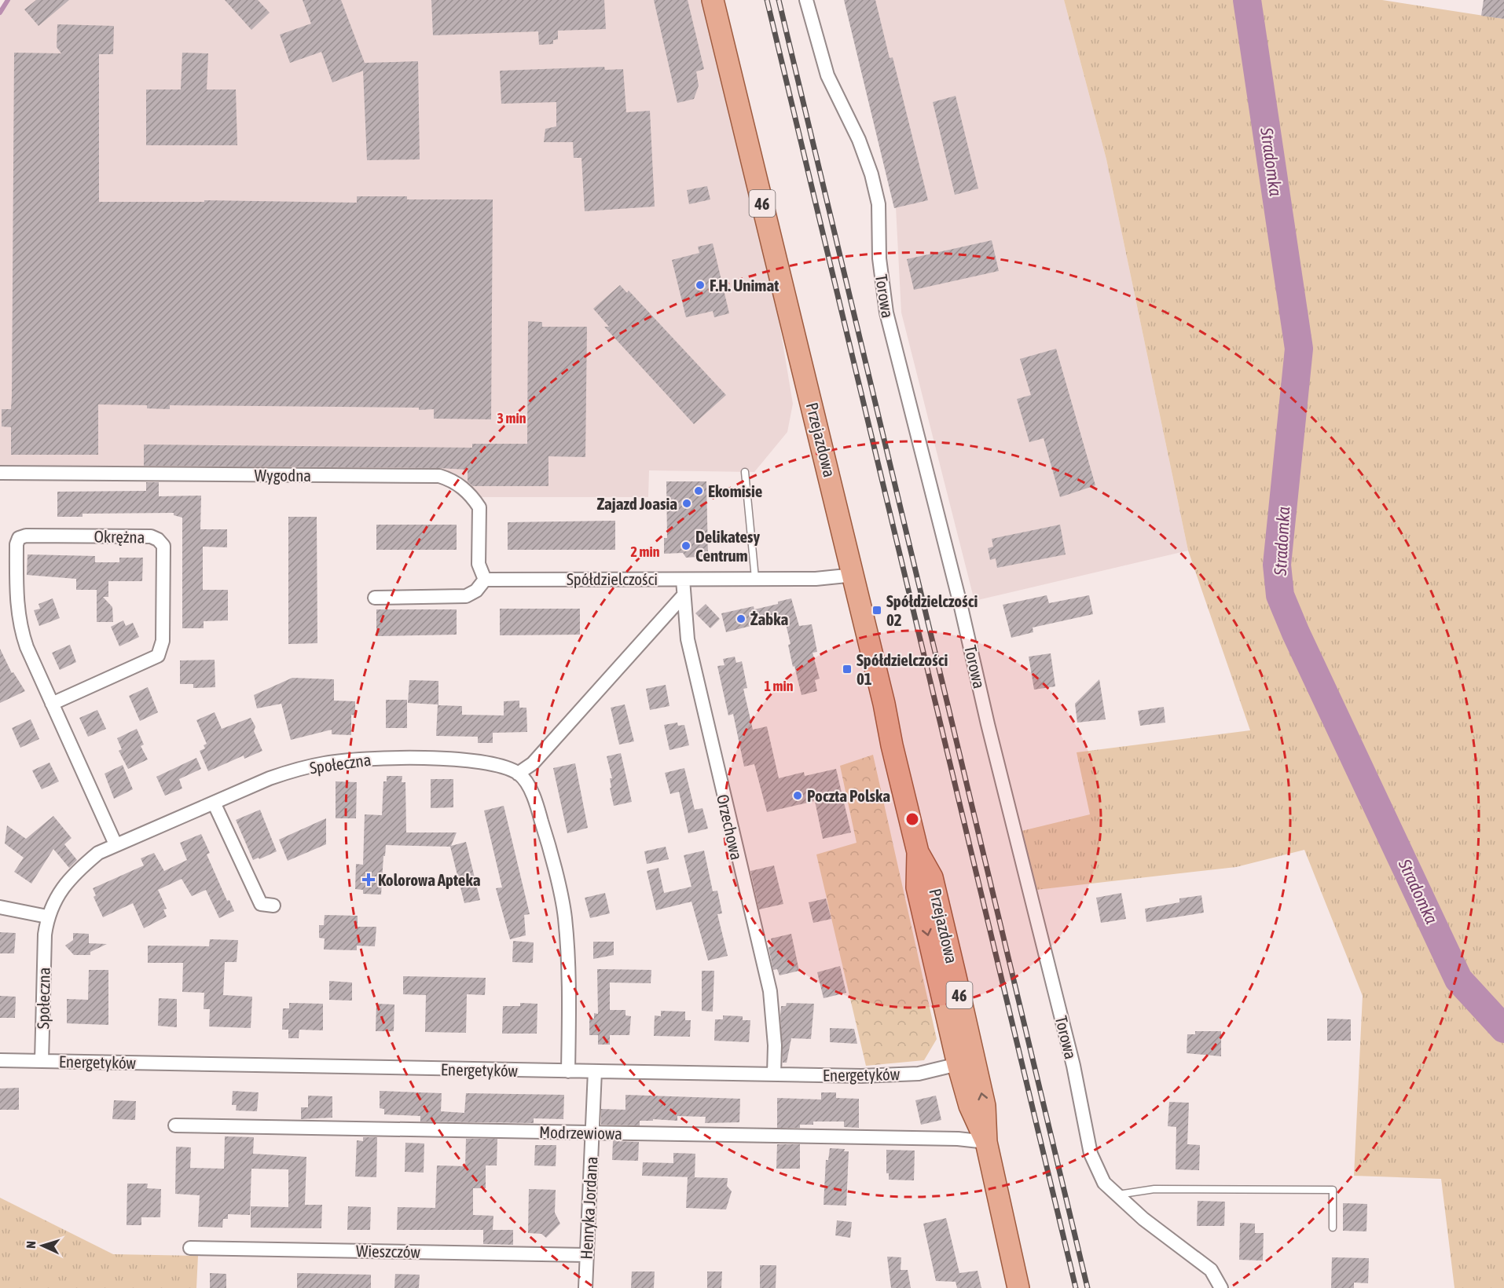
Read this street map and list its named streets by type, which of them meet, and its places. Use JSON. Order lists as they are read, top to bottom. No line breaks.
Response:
{"streets":{"main road":["46","Przejazdowa"],"street":["Torowa","Wygodna","Okrężna","Spółdzielczości","Społeczna","Orzechowa","Energetyków","Modrzewiowa","Henryka Jordana","Wieszczów"]},"crossings":[["Przejazdowa","Spółdzielczości"],["Przejazdowa","Energetyków"],["Przejazdowa","Modrzewiowa"],["Wygodna","Spółdzielczości"],["Okrężna","Społeczna"],["Spółdzielczości","Orzechowa"],["Społeczna","Energetyków"],["Orzechowa","Energetyków"],["Energetyków","Henryka Jordana"],["Modrzewiowa","Henryka Jordana"],["Henryka Jordana","Wieszczów"]],"water":["Stradomka"],"places":{"other":["F.H. Unimat","Ekomisie","Zajazd Joasia","Delikatesy Centrum","Żabka","Poczta Polska"],"transit":["Spółdzielczości 02","Spółdzielczości 01"],"health":["Kolorowa Apteka"]},"north":"left","rings":["3 min","2 min","1 min"]}
